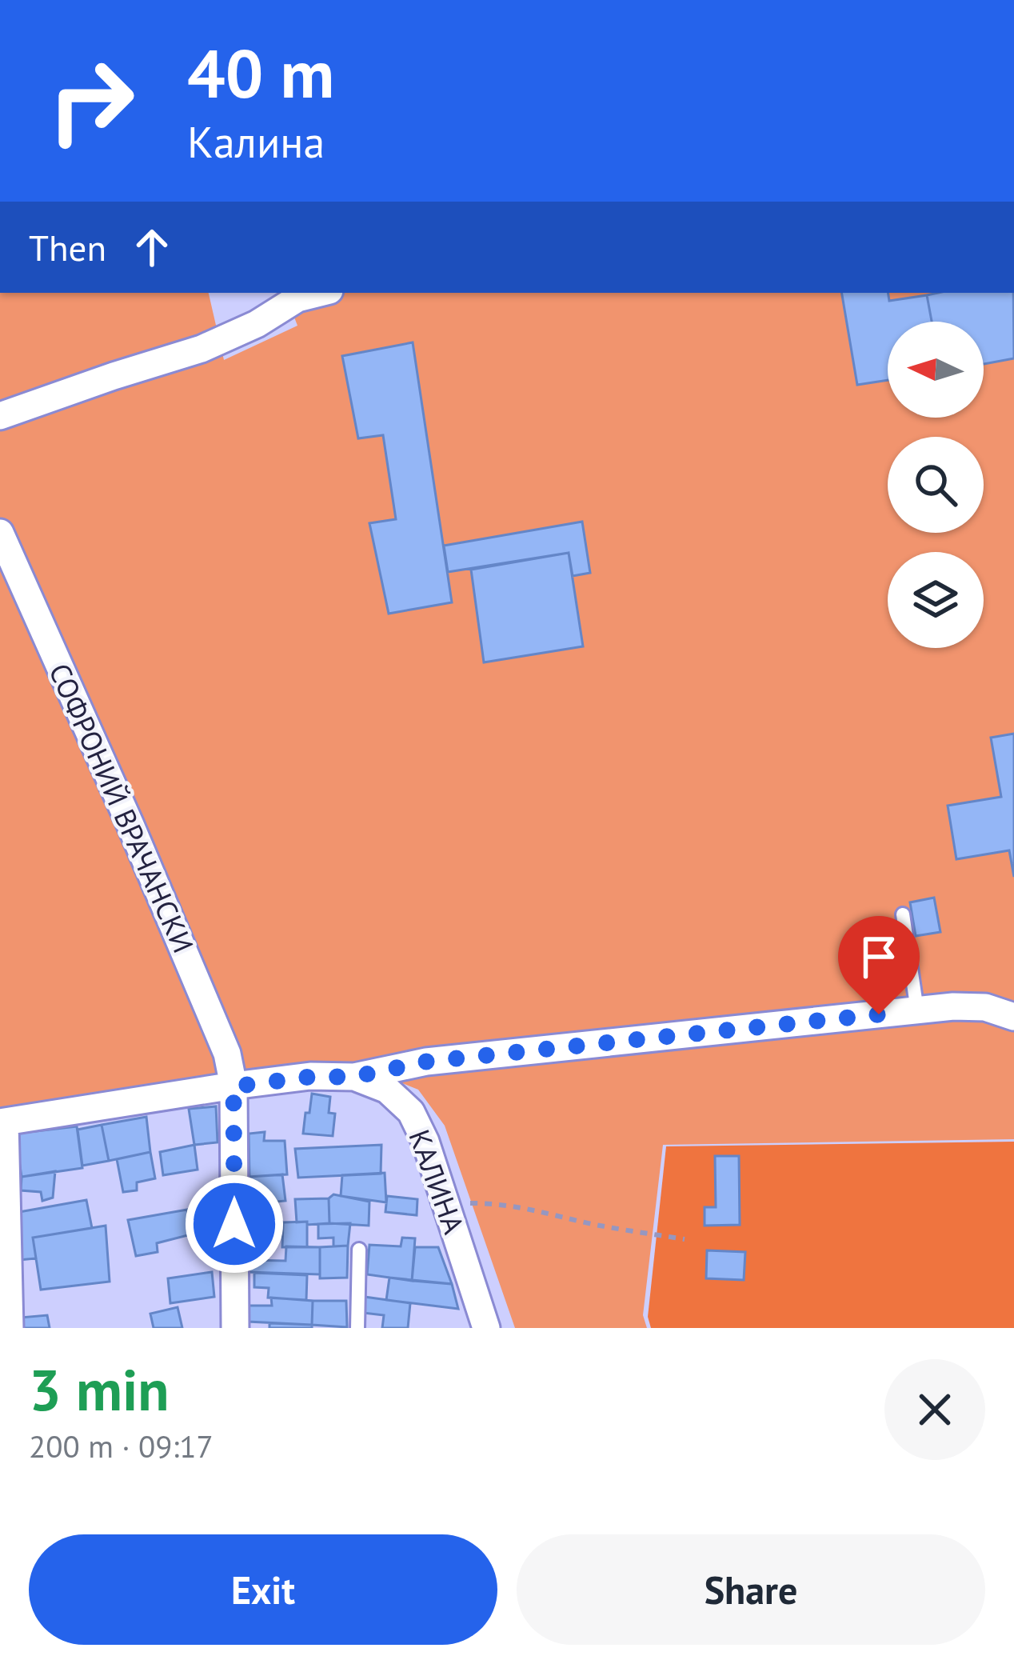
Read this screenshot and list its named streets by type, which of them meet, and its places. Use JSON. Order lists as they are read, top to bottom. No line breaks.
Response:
{"streets":{"street":["СОФРОНИЙ ВРАЧАНСКИ","КАЛИНА"]},"crossings":[["СОФРОНИЙ ВРАЧАНСКИ","КАЛИНА"]],"north":"left","page":{"turn":["40 m","Калина"],"then":"Then","heading":["3 min","200 m · 09:17"],"buttons":["Exit","Share"]}}
